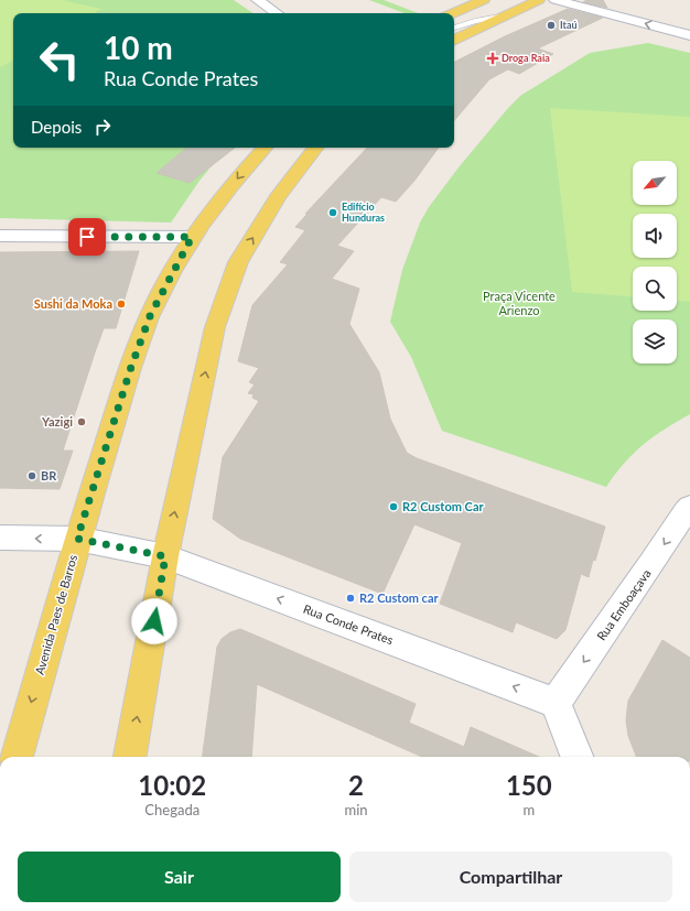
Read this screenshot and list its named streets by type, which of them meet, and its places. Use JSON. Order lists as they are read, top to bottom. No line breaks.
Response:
{"streets":{"main road":["Avenida Paes de Barros"],"street":["Rua Emboaçava","Rua Conde Prates"]},"crossings":[["Rua Emboaçava","Rua Conde Prates"],["Avenida Paes de Barros","Rua Conde Prates"]],"one_way":["Rua Emboaçava","Rua Conde Prates"],"parks":["Praça Vicente Arienzo"],"places":{"other":["Itaú","Edifício Hunduras","Sushi da Moka","Yazigi","BR","R2 Custom Car","R2 Custom car"],"health":["Droga Raia"]},"north":"bottom left","page":{"turn":["10 m","Rua Conde Prates"],"then":"Depois","eta":["10:02","Chegada","2","min","150","m"],"buttons":["Sair","Compartilhar"]}}
